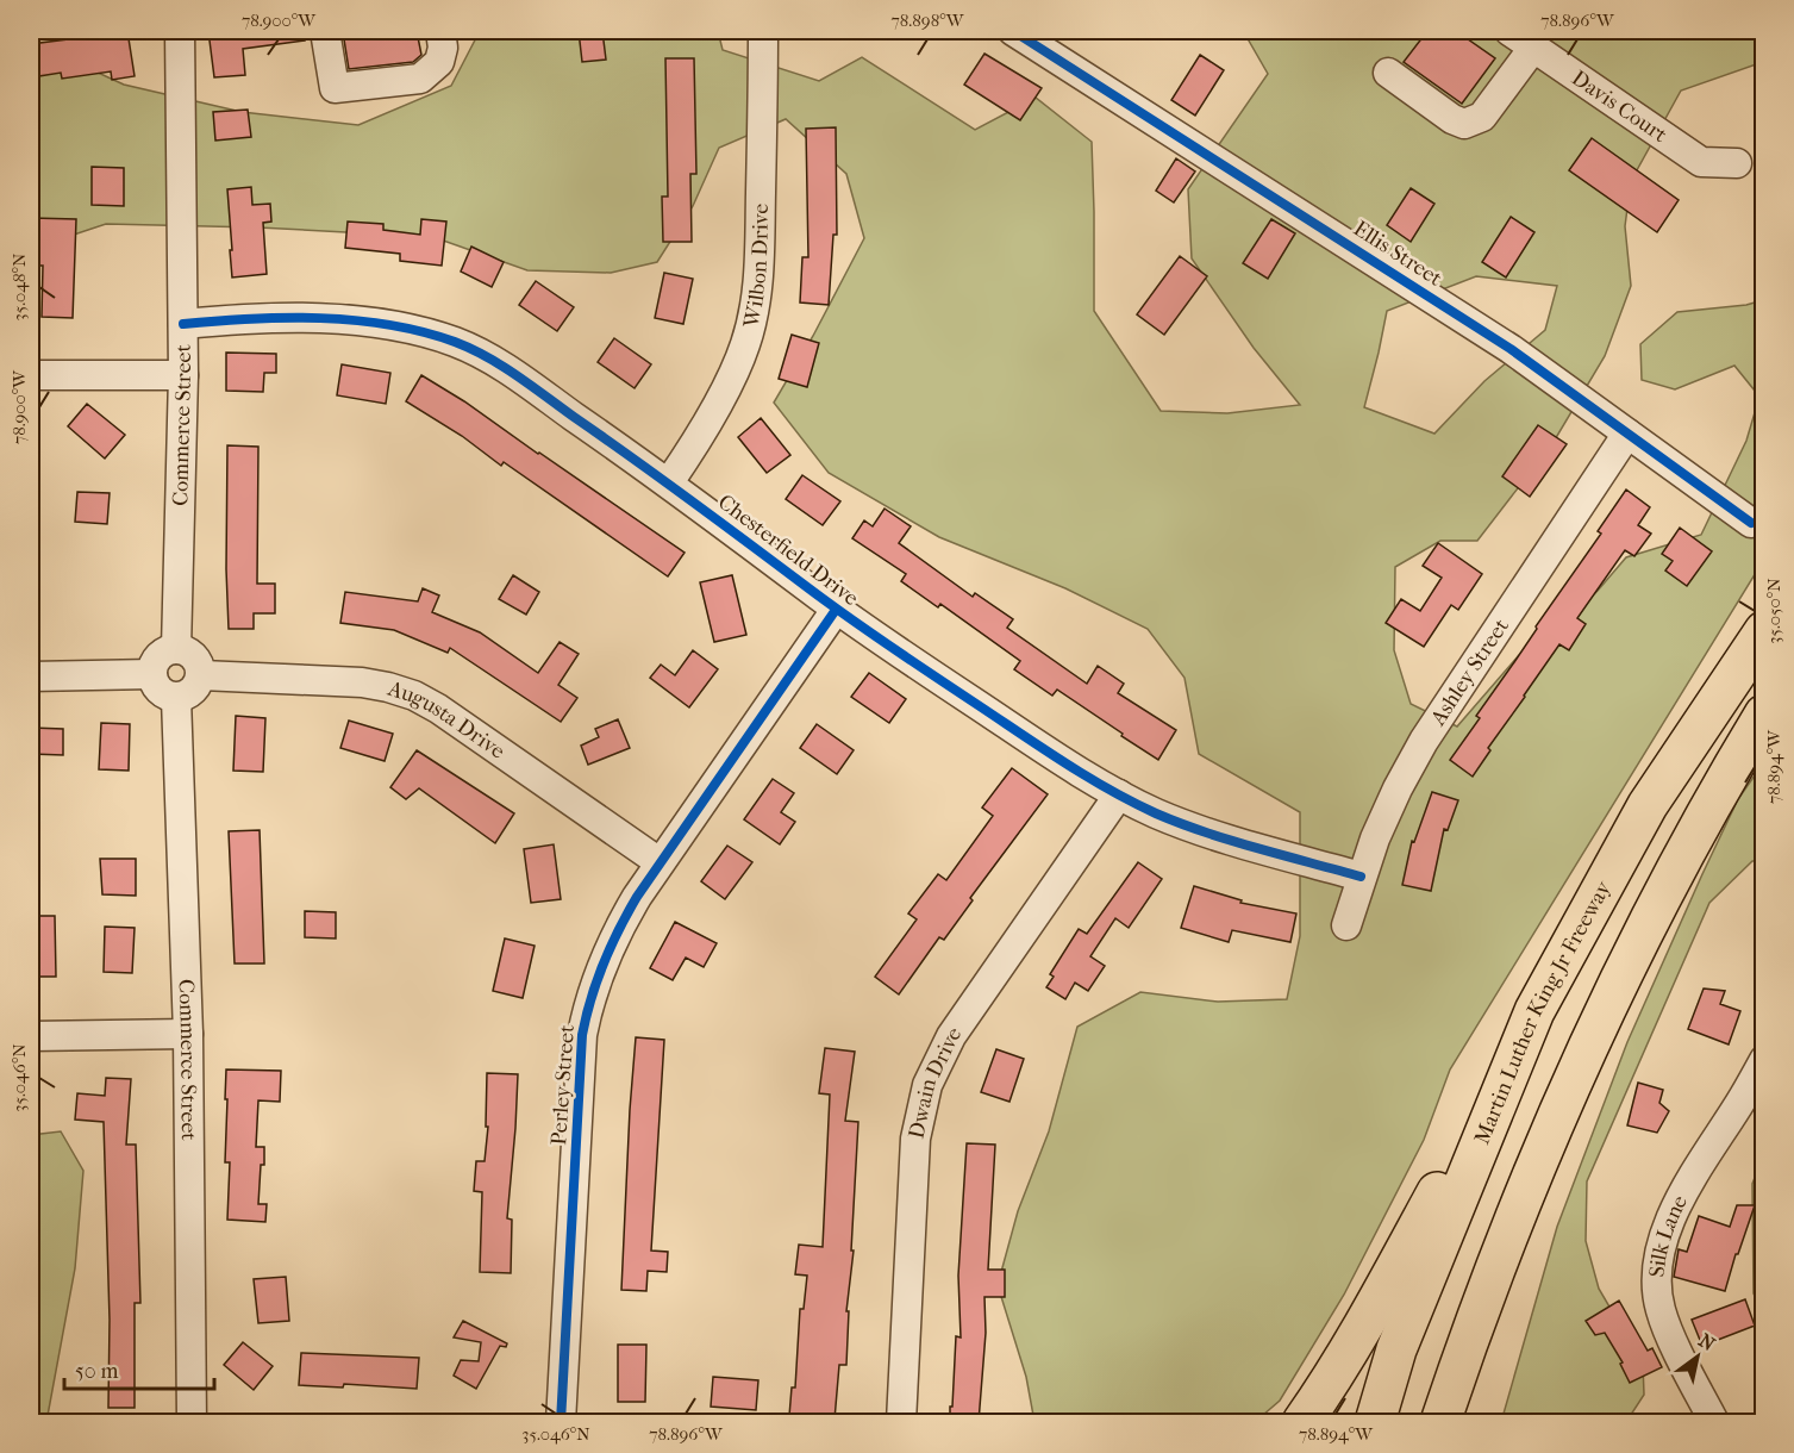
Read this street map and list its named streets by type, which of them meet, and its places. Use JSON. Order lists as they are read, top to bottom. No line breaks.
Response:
{"streets":{"highway":["Martin Luther King Jr Freeway"],"street":["Davis Court","Ellis Street","Wilbon Drive","Commerce Street","Chesterfield Drive","Ashley Street","Augusta Drive","Dwain Drive","Perley Street","Silk Lane"]},"crossings":[["Ellis Street","Ashley Street"],["Wilbon Drive","Chesterfield Drive"],["Commerce Street","Chesterfield Drive"],["Commerce Street","Augusta Drive"],["Chesterfield Drive","Ashley Street"],["Chesterfield Drive","Dwain Drive"],["Chesterfield Drive","Perley Street"],["Augusta Drive","Perley Street"]],"scale_bar":"50 m","north":"top right","coordinates":["78.900°W","78.898°W","78.896°W","35.048°N","35.050°N","78.894°W","35.046°N"]}
